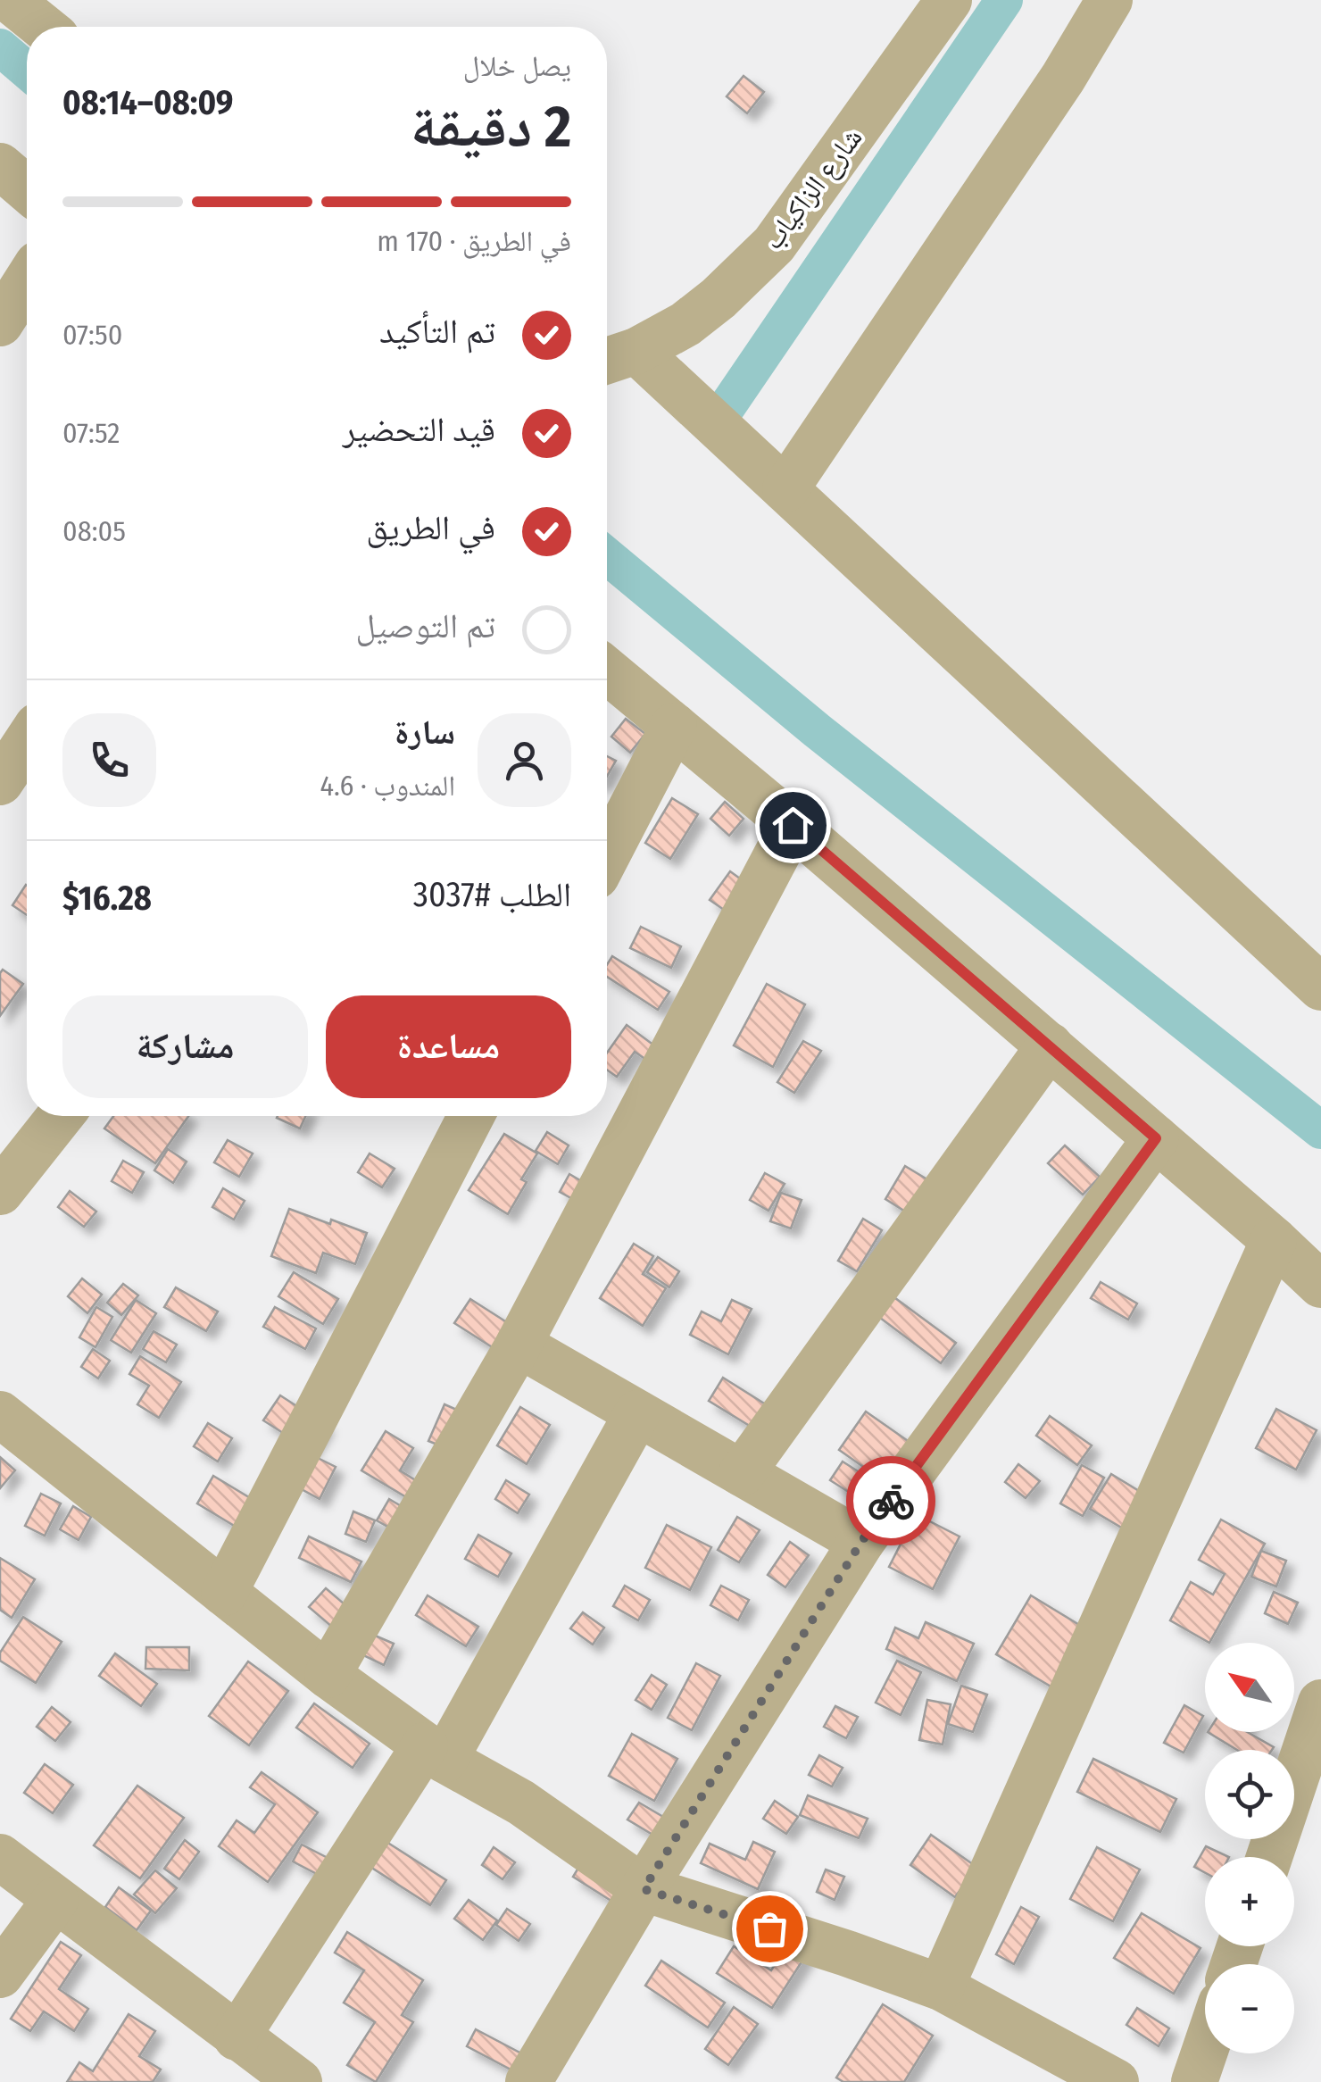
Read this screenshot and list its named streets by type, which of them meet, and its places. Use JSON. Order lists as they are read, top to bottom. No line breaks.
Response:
{"streets":{"street":["شارع الزاكياب"]},"north":"top left","page":{"heading":["2 دقيقة","يصل خلال","08:09–08:14"],"panel":["سارة","المندوب · 4.6","الطلب #3037","$16.28"],"bar":"في الطريق · 170 m","list":[["تم التأكيد","07:50"],["قيد التحضير","07:52"],["في الطريق","08:05"],"تم التوصيل"],"buttons":["مساعدة","مشاركة"],"map_buttons":["+","−"]}}
